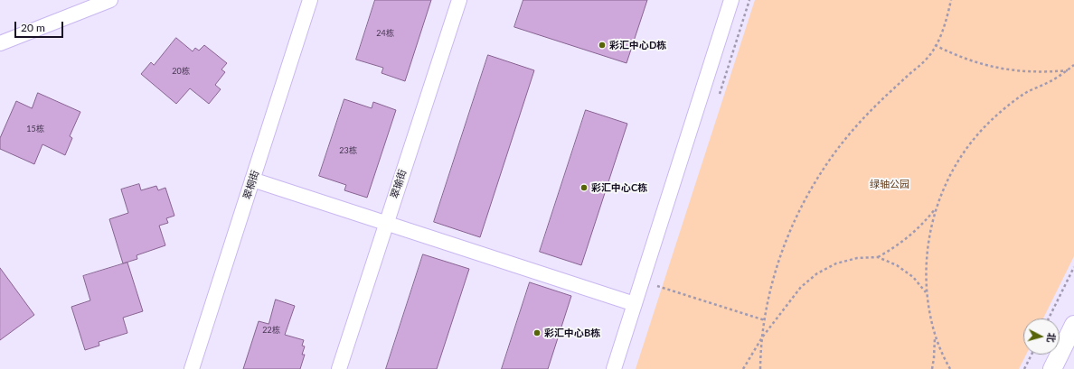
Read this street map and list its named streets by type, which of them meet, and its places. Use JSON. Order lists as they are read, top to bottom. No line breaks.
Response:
{"streets":{"street":["翠瑜街","翠桐街"]},"parks":["绿轴公园"],"places":["彩汇中心D栋","彩汇中心C栋","彩汇中心B栋"],"house_numbers":["24栋","20栋","15栋","23栋","22栋"],"scale_bar":"20 m","north":"right"}
